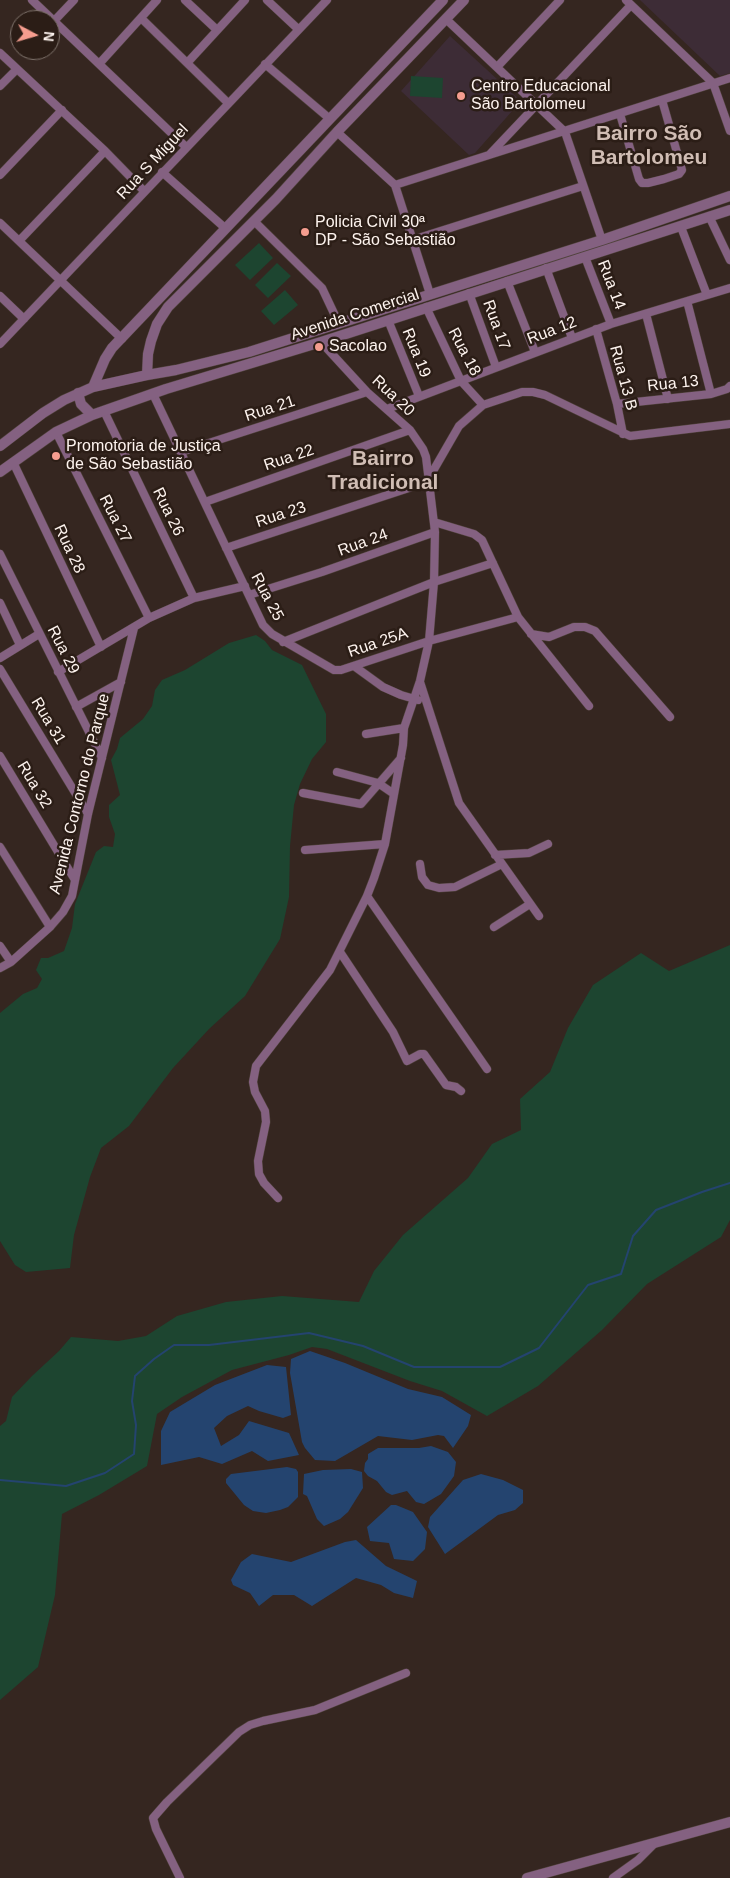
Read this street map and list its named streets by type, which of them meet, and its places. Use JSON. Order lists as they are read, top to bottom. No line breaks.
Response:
{"streets":{"street":["Rua S Miguel","Rua 14","Avenida Comercial","Rua 17","Rua 12","Rua 18","Rua 19","Rua 13 B","Rua 13","Rua 20","Rua 21","Rua 22","Rua 26","Rua 23","Rua 27","Rua 24","Rua 28","Rua 25","Rua 25A","Rua 29","Rua 31","Rua 32","Avenida Contorno do Parque"]},"crossings":[["Rua 14","Avenida Comercial"],["Rua 14","Rua 12"],["Avenida Comercial","Rua 17"],["Avenida Comercial","Rua 18"],["Avenida Comercial","Rua 19"],["Avenida Comercial","Rua 20"],["Avenida Comercial","Rua 26"],["Avenida Comercial","Rua 27"],["Avenida Comercial","Rua 28"],["Avenida Comercial","Rua 25"],["Rua 17","Rua 12"],["Rua 12","Rua 18"],["Rua 12","Rua 19"],["Rua 12","Rua 13 B"],["Rua 12","Rua 20"],["Rua 13 B","Rua 13"],["Rua 20","Rua 21"],["Rua 20","Rua 22"],["Rua 20","Rua 23"],["Rua 21","Rua 25"],["Rua 22","Rua 25"],["Rua 23","Rua 25"],["Rua 24","Rua 25"],["Rua 25","Rua 25A"],["Rua 29","Avenida Contorno do Parque"],["Rua 31","Avenida Contorno do Parque"],["Rua 32","Avenida Contorno do Parque"]],"districts":["Bairro São Bartolomeu","Bairro Tradicional"],"places":["Centro Educacional São Bartolomeu","Policia Civil 30ª DP - São Sebastião","Sacolao","Promotoria de Justiça de São Sebastião"],"north":"right"}
